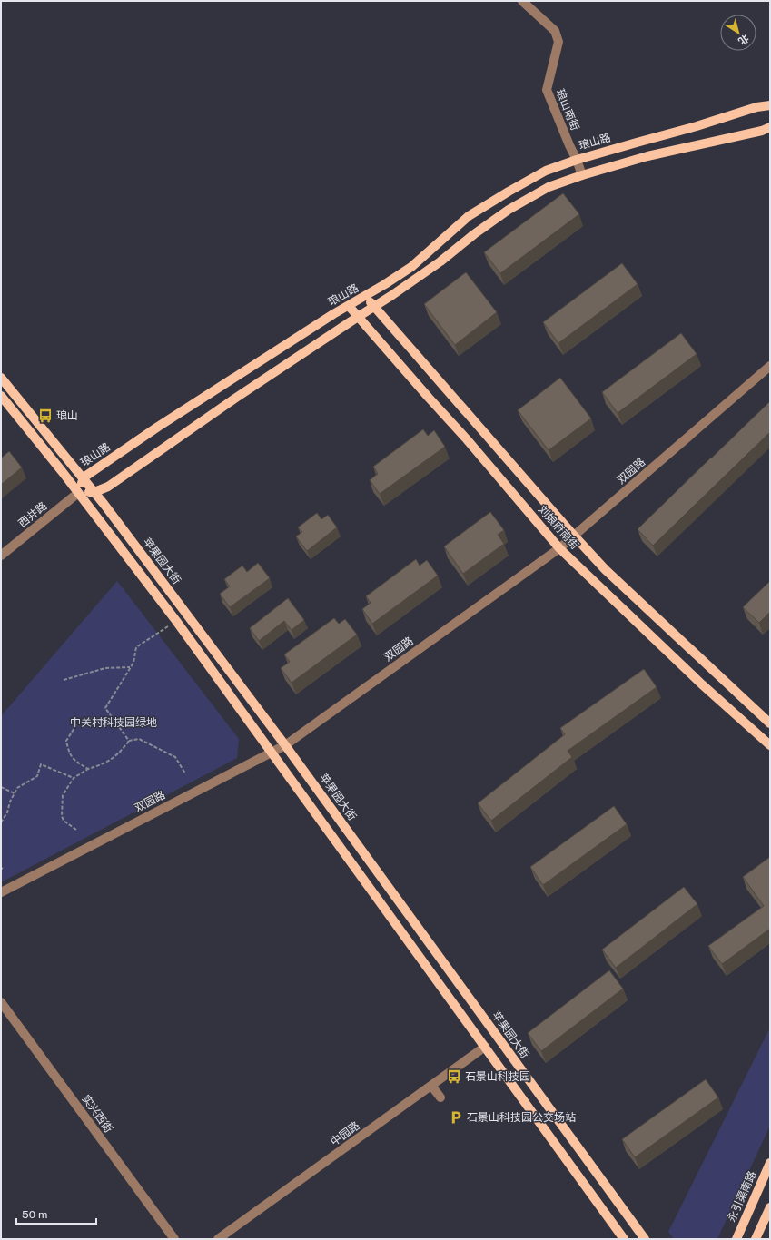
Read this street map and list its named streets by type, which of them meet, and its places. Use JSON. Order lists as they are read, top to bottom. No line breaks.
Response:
{"streets":{"main road":["琅山路","刘娘府南街","苹果园大街","永引渠南路"],"street":["琅山南街","双园路","西井路","实兴西街","中园路"]},"crossings":[["琅山南街","琅山路"],["琅山路","西井路"],["琅山路","刘娘府南街"],["琅山路","苹果园大街"],["双园路","刘娘府南街"],["双园路","苹果园大街"]],"parks":["中关村科技园绿地"],"places":{"bus stop":["琅山","石景山科技园"],"parking":["石景山科技园公交场站"]},"scale_bar":"50 m","north":"bottom right"}
